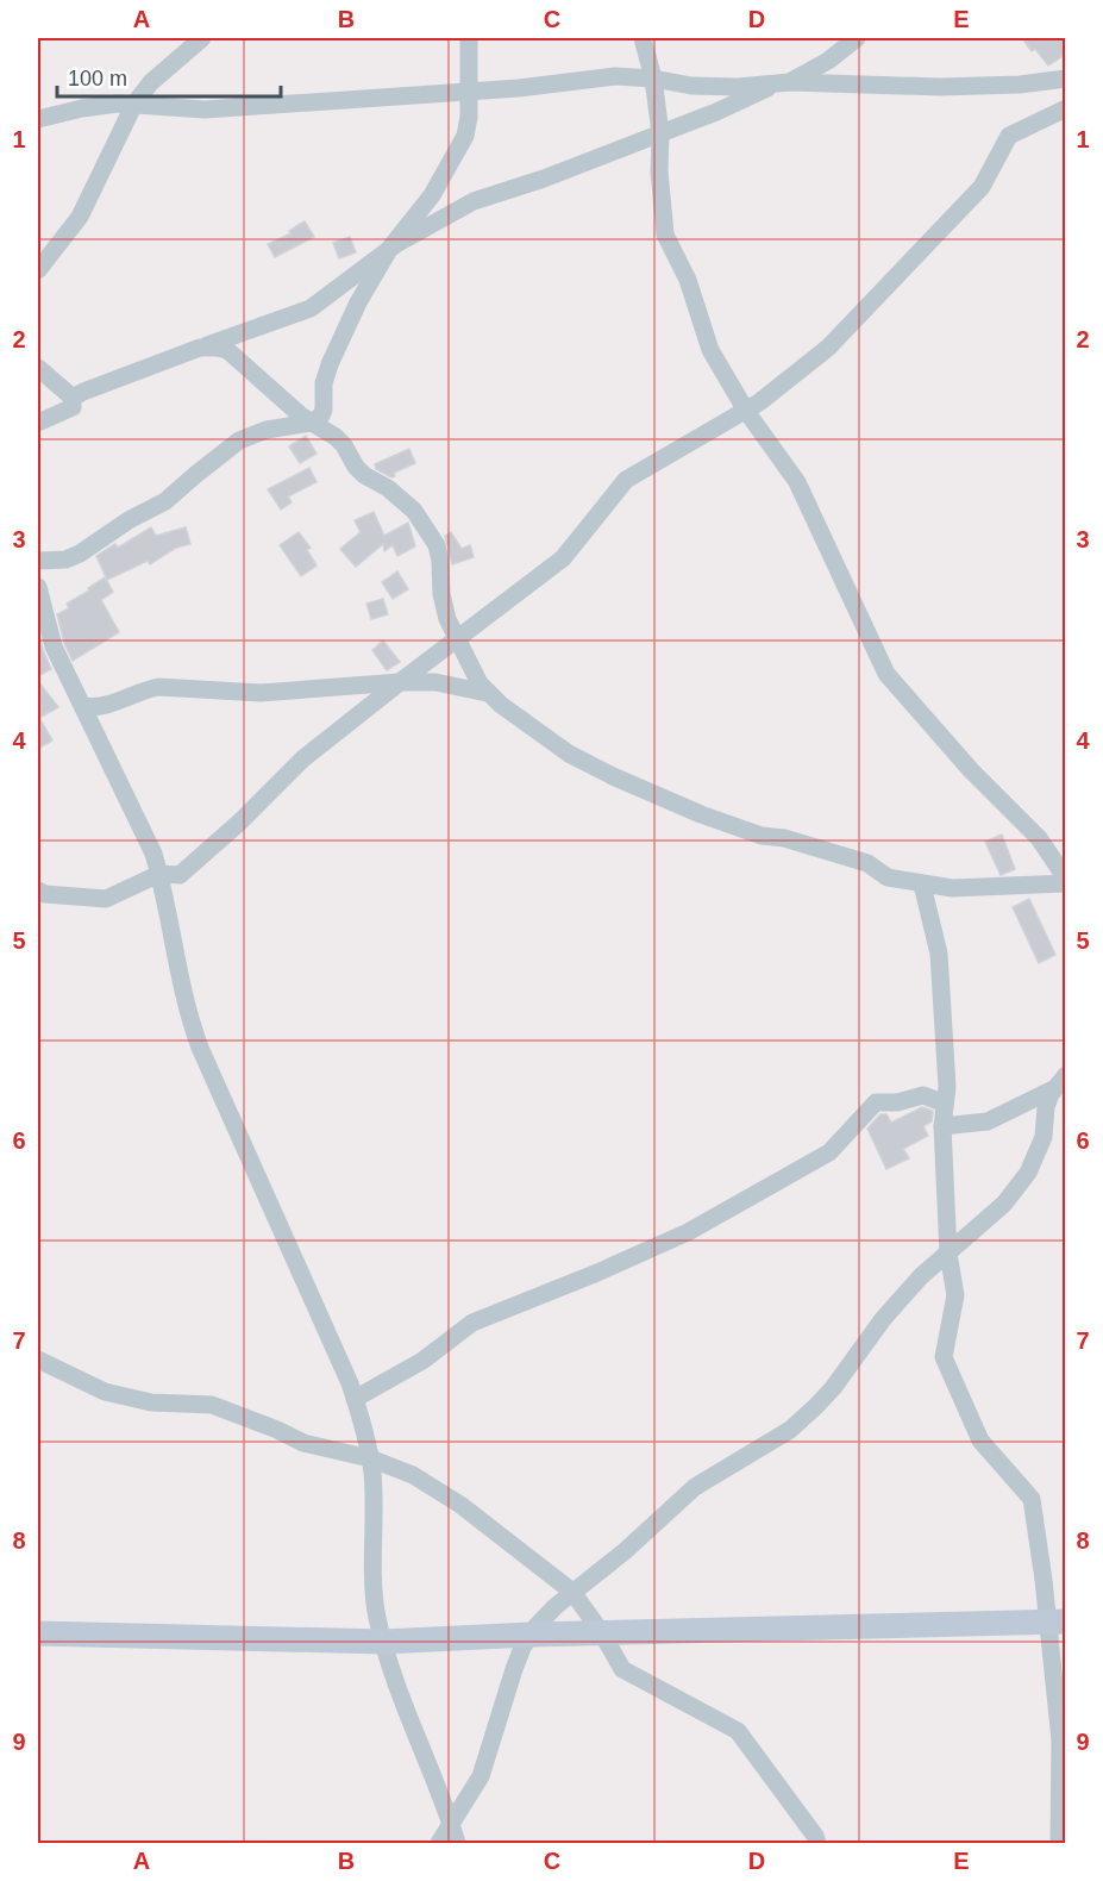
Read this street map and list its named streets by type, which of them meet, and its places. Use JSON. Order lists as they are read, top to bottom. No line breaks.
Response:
{"scale_bar":"100 m","grid":{"columns":["A","B","C","D","E"],"rows":["1","2","3","4","5","6","7","8","9"]}}
